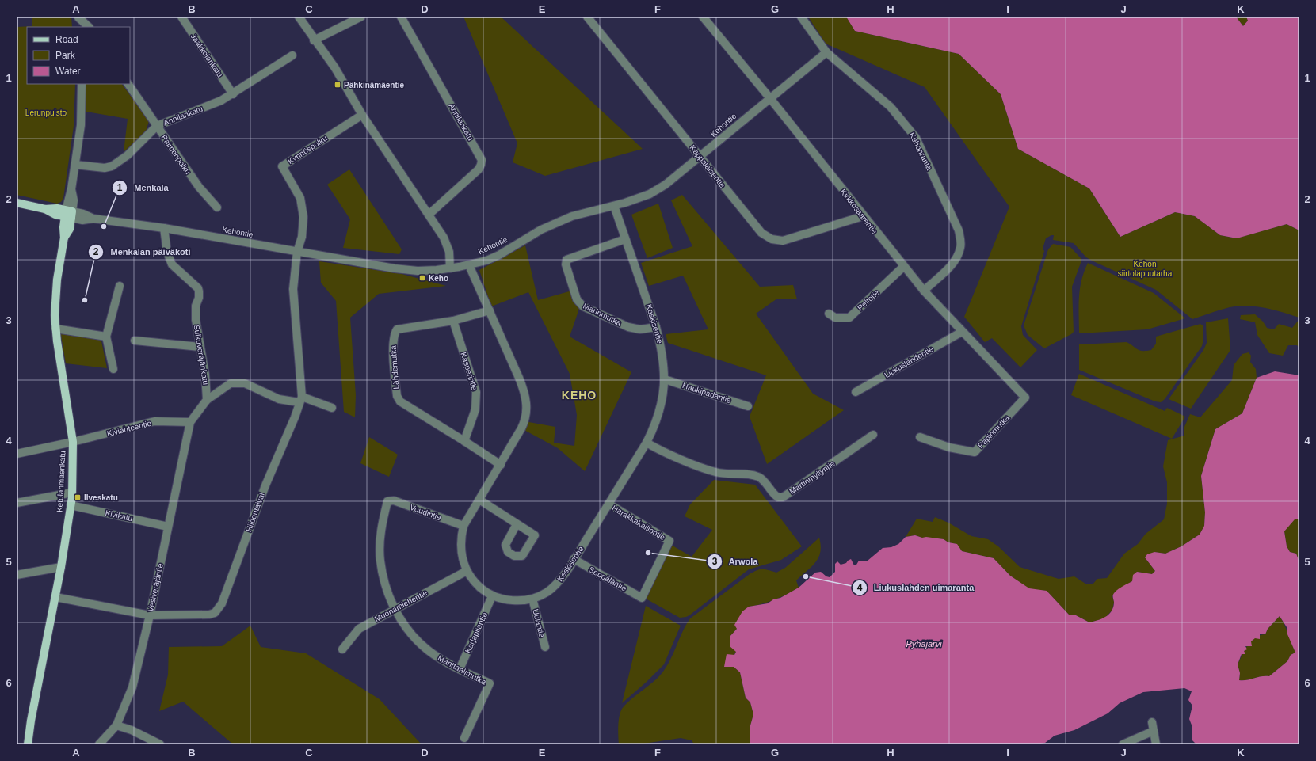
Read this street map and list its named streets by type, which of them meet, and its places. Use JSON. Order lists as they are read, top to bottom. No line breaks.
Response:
{"streets":{"main road":["Kehontie","Ketolanmäenkatu"],"street":["Jaakkolankatu","Annilankatu","Kynnöspolku","Kehonranta","Paimenpolku","Kappalaisentie","Kirkkosaarentie","Peltotie","Marinmutka","Keskisentie","Sulkuveräjänkatu","Liukuslahdentie","Lähdemutka","Kasperintie","Haukipadantie","Kiviahteentie","Papinmutka","Martinmyllyntie","Hiidentaival","Voudintie","Kivikatu","Harakkakalliontie","Seppäläntie","Vesiveräjäntie","Muonamiehentie","Uulantie","Karjapiiantie","Manttaalimutka"]},"crossings":[["Jaakkolankatu","Annilankatu"],["Annilankatu","Paimenpolku"],["Annilankatu","Ketolanmäenkatu"],["Kehontie","Kynnöspolku"],["Kehontie","Kehonranta"],["Kehontie","Kappalaisentie"],["Kehontie","Kirkkosaarentie"],["Kehontie","Keskisentie"],["Kehontie","Sulkuveräjänkatu"],["Kehontie","Ketolanmäenkatu"],["Kehontie","Hiidentaival"],["Kynnöspolku","Hiidentaival"],["Kehonranta","Kirkkosaarentie"],["Kappalaisentie","Kirkkosaarentie"],["Kirkkosaarentie","Peltotie"],["Kirkkosaarentie","Liukuslahdentie"],["Kirkkosaarentie","Papinmutka"],["Marinmutka","Keskisentie"],["Keskisentie","Lähdemutka"],["Keskisentie","Haukipadantie"],["Keskisentie","Martinmyllyntie"],["Keskisentie","Voudintie"],["Keskisentie","Harakkakalliontie"],["Keskisentie","Seppäläntie"],["Keskisentie","Muonamiehentie"],["Keskisentie","Uulantie"],["Keskisentie","Karjapiiantie"],["Lähdemutka","Kasperintie"],["Kiviahteentie","Ketolanmäenkatu"],["Kiviahteentie","Vesiveräjäntie"],["Ketolanmäenkatu","Hiidentaival"],["Ketolanmäenkatu","Kivikatu"],["Hiidentaival","Vesiveräjäntie"],["Voudintie","Manttaalimutka"],["Kivikatu","Vesiveräjäntie"],["Harakkakalliontie","Seppäläntie"],["Muonamiehentie","Manttaalimutka"],["Karjapiiantie","Manttaalimutka"]],"districts":["KEHO"],"water":["Pyhäjärvi"],"parks":["Lerunpuisto","Kehon siirtolapuutarha"],"places":{"transit":["Pähkinämäentie","Keho","Ilveskatu"],"other":["Menkala","Menkalan päiväkoti","Arwola","Liukuslahden uimaranta"]},"legend":["Road","Park","Water"],"grid":{"columns":["A","B","C","D","E","F","G","H","I","J","K"],"rows":["1","2","3","4","5","6"]}}
